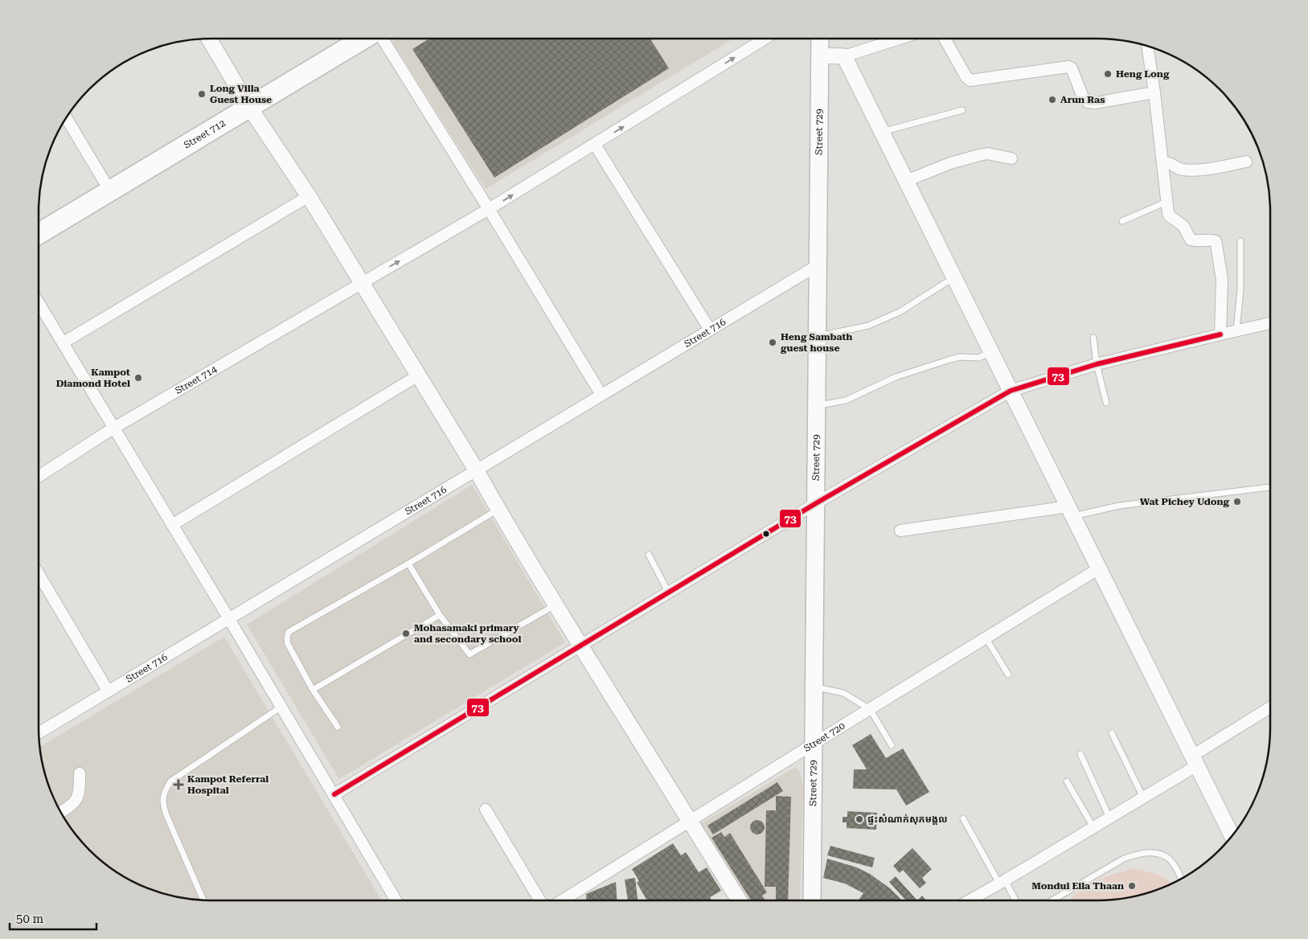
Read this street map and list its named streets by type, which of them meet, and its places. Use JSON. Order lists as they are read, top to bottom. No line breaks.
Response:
{"streets":{"highway":["Street 712"],"main road":["Street 729"],"street":["Street 716","Street 714","Street 720"]},"crossings":[["Street 729","Street 716"],["Street 729","Street 720"]],"one_way":["Street 714"],"places":{"other":["Heng Long","Long Villa Guest House","Arun Ras","Heng Sambath guest house","Kampot Diamond Hotel","Wat Pichey Udong","Mohasamaki primary and secondary school","ផ្ទះសំណាក់សុភមង្គល","Mondul Eila Thaan"],"health":["Kampot Referral Hospital"]},"lines":["transit line 73"],"scale_bar":"50 m"}
